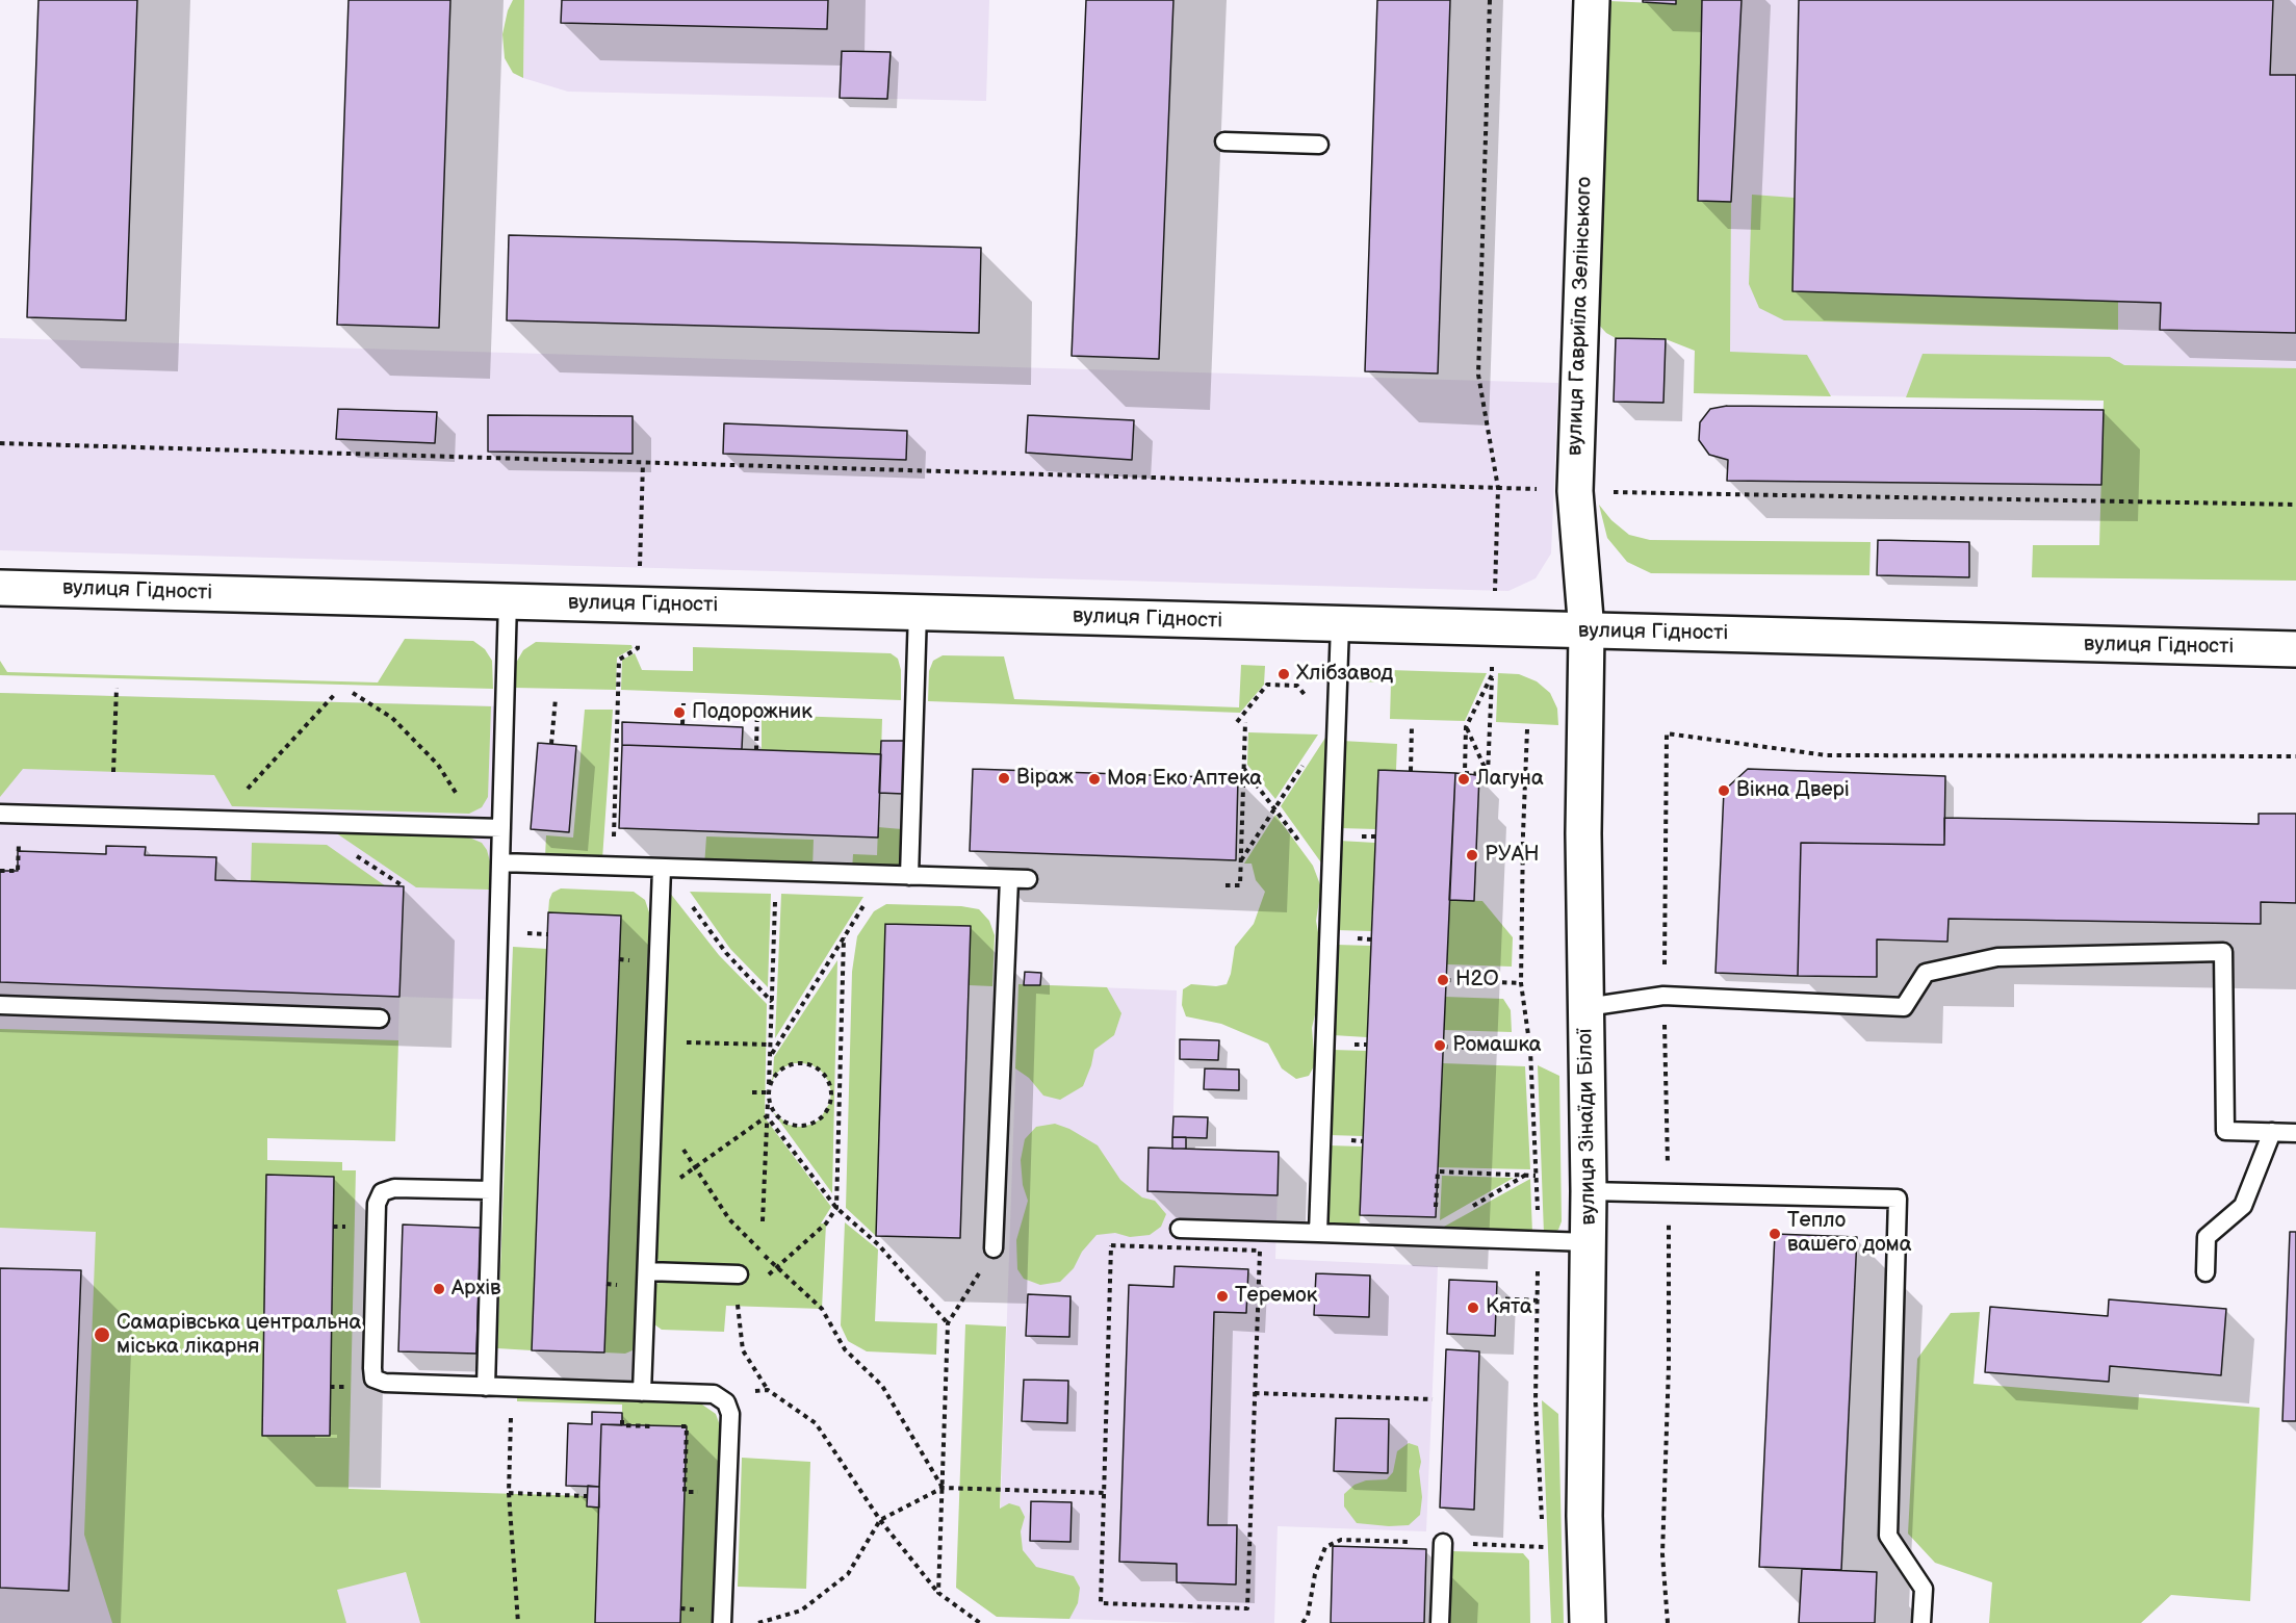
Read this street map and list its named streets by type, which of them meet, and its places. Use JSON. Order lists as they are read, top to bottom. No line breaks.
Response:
{"streets":{"main road":["вулиця Гавриїла Зелінського","вулиця Гідності","вулиця Зінаїди Білої"]},"crossings":[["вулиця Гавриїла Зелінського","вулиця Гідності"],["вулиця Гавриїла Зелінського","вулиця Зінаїди Білої"],["вулиця Гідності","вулиця Зінаїди Білої"]],"places":["Хлібзавод","Подорожник","Віраж","Моя Еко Аптека","Лагуна","Вікна Двері","РУАН","H2O","Ромашка","Тепло вашего дома","Архів","Теремок","Кята","Самарівська центральна міська лікарня"]}
